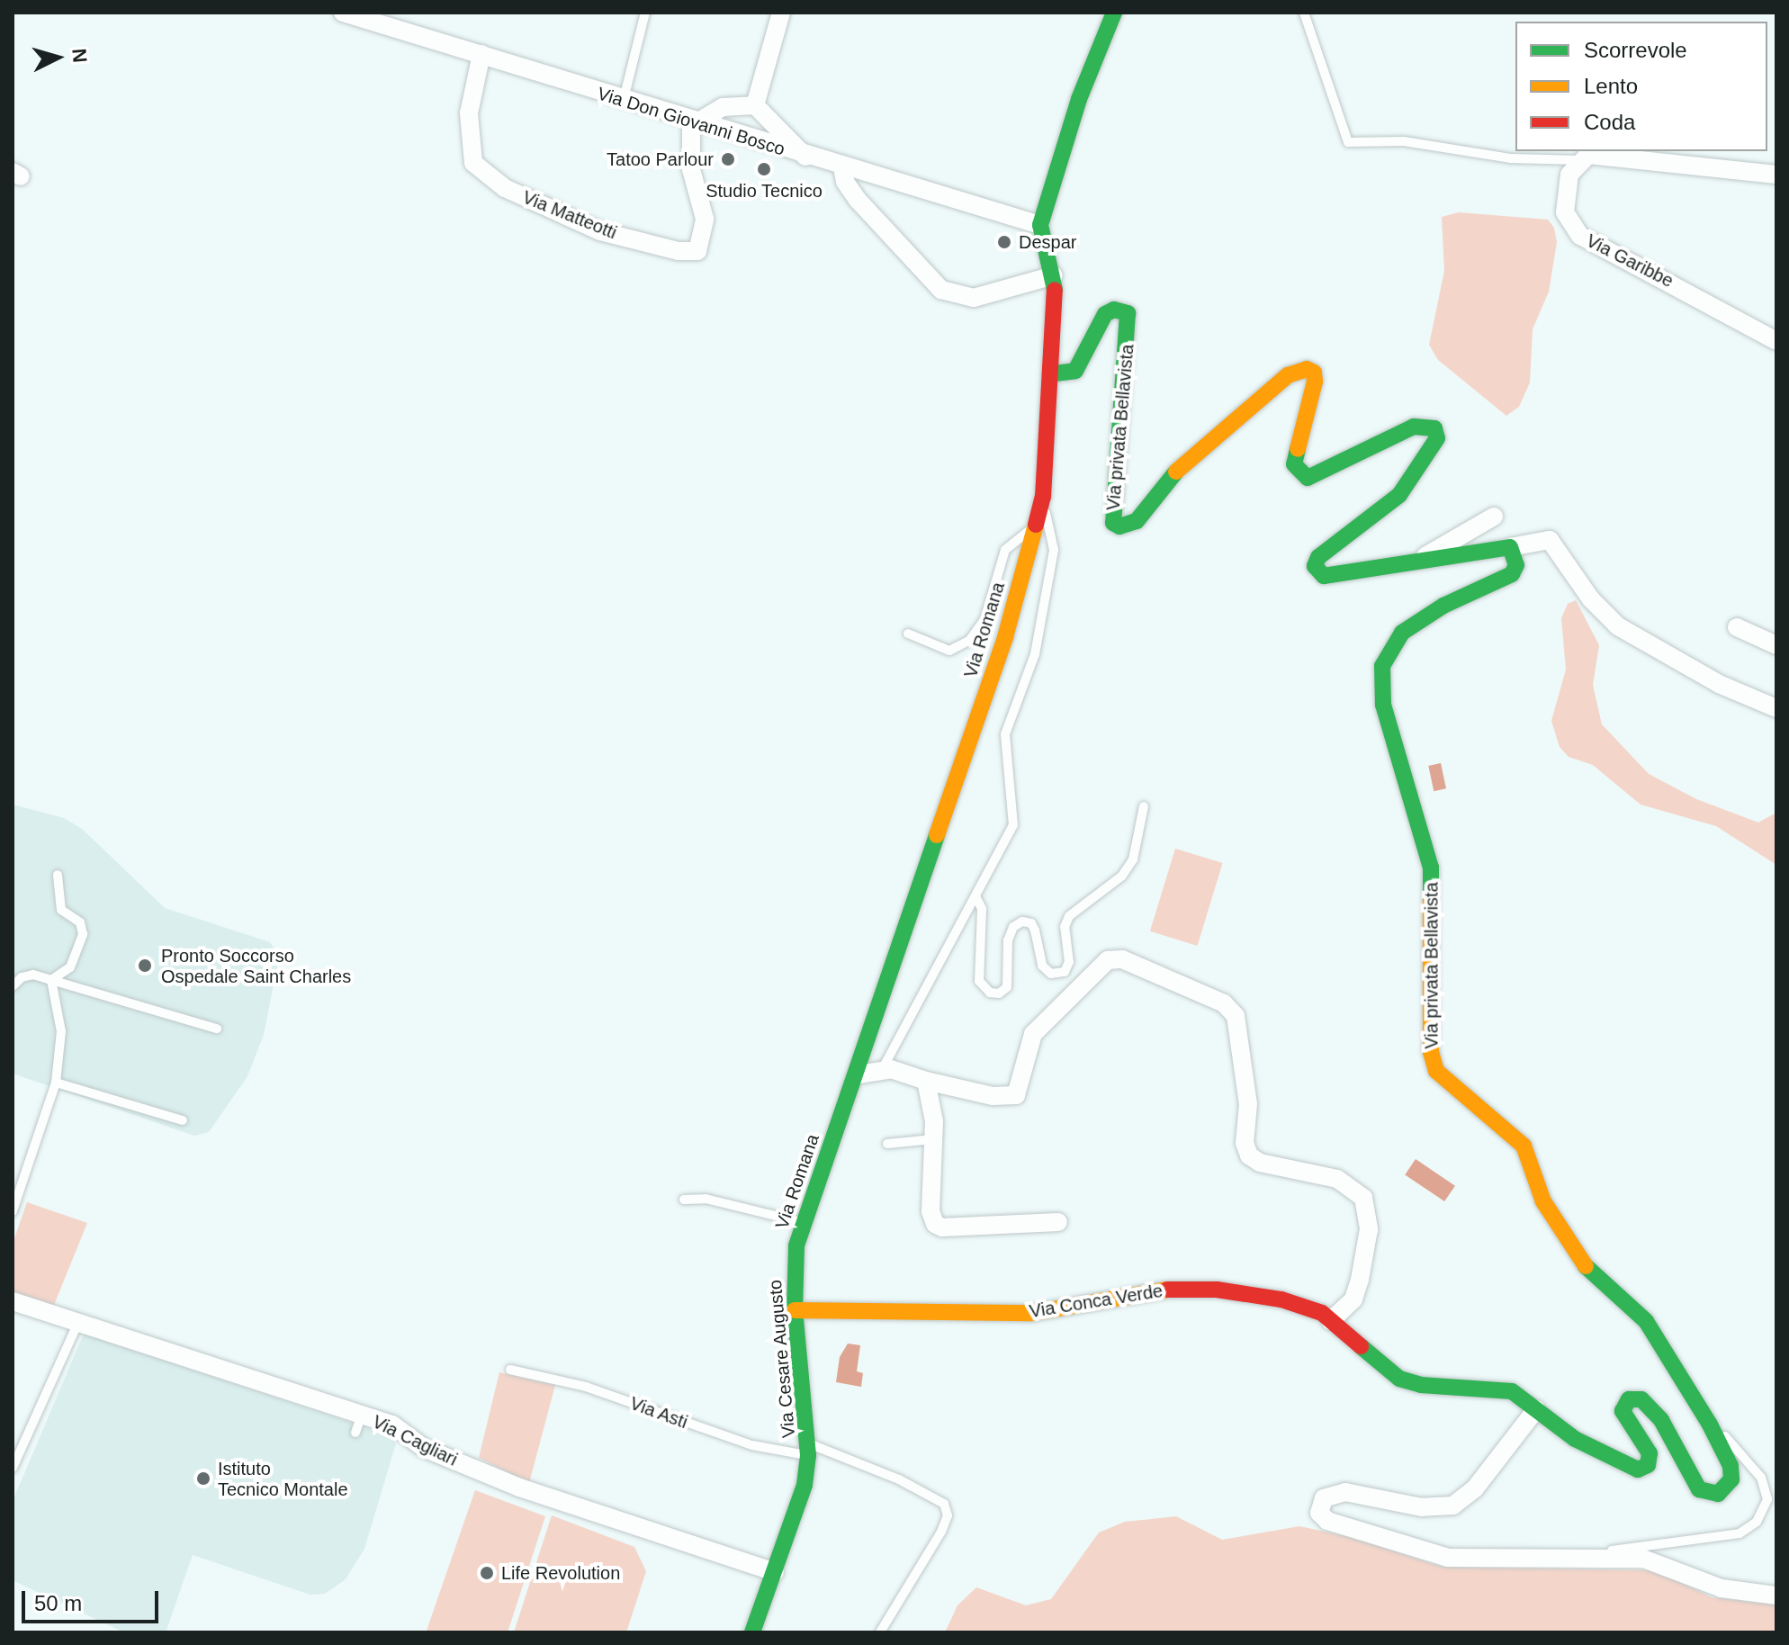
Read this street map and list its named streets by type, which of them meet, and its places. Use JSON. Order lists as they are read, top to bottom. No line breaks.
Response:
{"streets":{"street":["Via Don Giovanni Bosco","Via Matteotti","Via Garibbe","Via privata Bellavista","Via Romana","Via Conca Verde","Via Cesare Augusto","Via Cagliari"],"lane":["Via Asti"]},"crossings":[["Via Don Giovanni Bosco","Via Matteotti"],["Via Don Giovanni Bosco","Via Romana"],["Via privata Bellavista","Via Romana"],["Via privata Bellavista","Via Conca Verde"],["Via Romana","Via Cesare Augusto"],["Via Conca Verde","Via Cesare Augusto"],["Via Cesare Augusto","Via Asti"],["Via Cesare Augusto","Via Cagliari"]],"places":["Tatoo Parlour","Studio Tecnico","Despar","Pronto Soccorso Ospedale Saint Charles","Istituto Tecnico Montale","Life Revolution"],"legend":["Scorrevole","Lento","Coda"],"scale_bar":"50 m","north":"right"}
